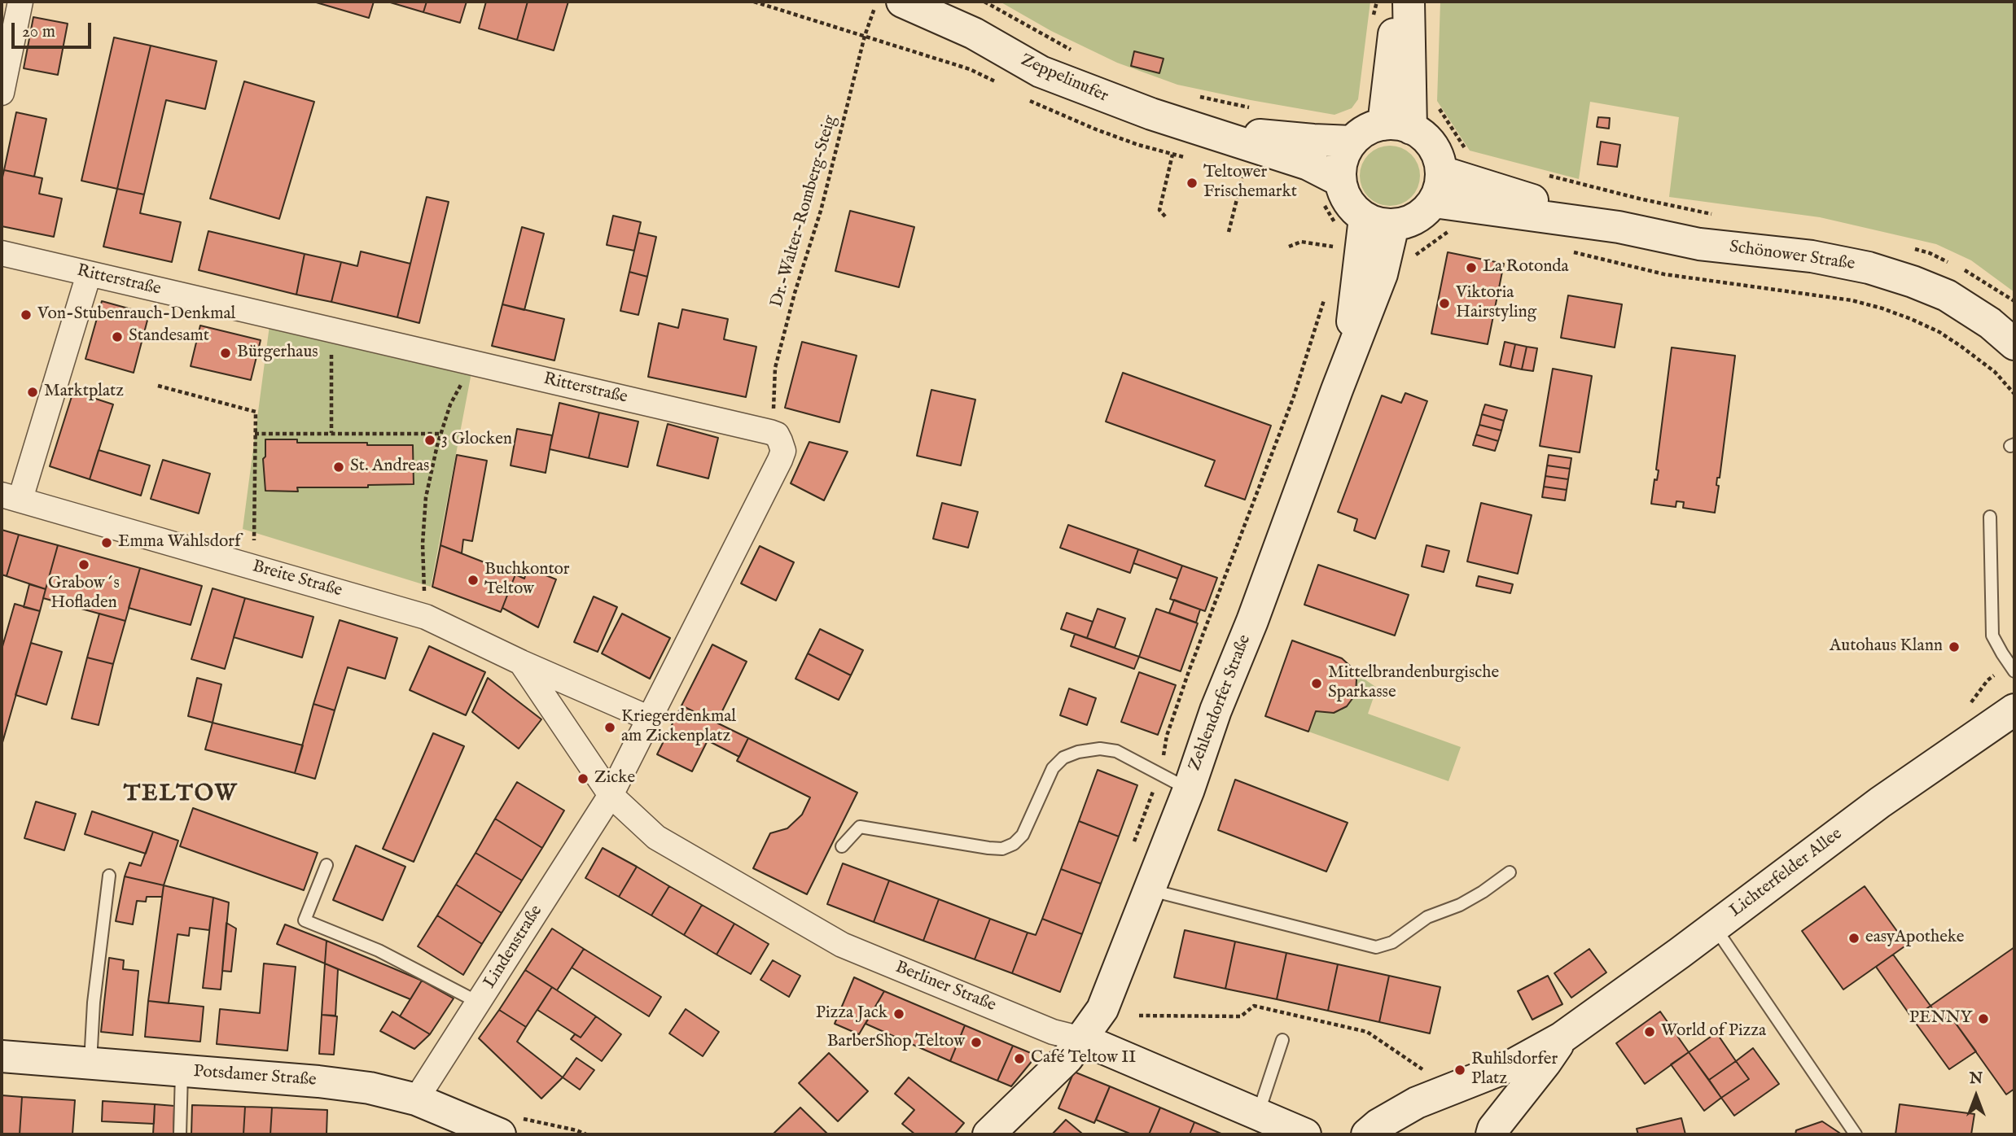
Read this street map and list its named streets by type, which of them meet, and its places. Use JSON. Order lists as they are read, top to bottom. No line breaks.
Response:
{"streets":{"street":["Zeppelinufer","Schönower Straße","Ritterstraße","Breite Straße","Zehlendorfer Straße","Lichterfelder Allee","Lindenstraße","Berliner Straße","Potsdamer Straße"],"path":["Dr.-Walter-Romberg-Steig"]},"crossings":[["Zeppelinufer","Schönower Straße"],["Zeppelinufer","Zehlendorfer Straße"],["Dr.-Walter-Romberg-Steig","Ritterstraße"],["Schönower Straße","Zehlendorfer Straße"],["Zehlendorfer Straße","Berliner Straße"],["Lindenstraße","Berliner Straße"],["Lindenstraße","Potsdamer Straße"]],"districts":["TELTOW"],"places":["Teltower Frischemarkt","La Rotonda","Viktoria Hairstyling","Von-Stubenrauch-Denkmal","Standesamt","Bürgerhaus","Marktplatz","3 Glocken","St. Andreas","Emma Wahlsdorf","Grabow´s Hofladen","Buchkontor Teltow","Autohaus Klann","Mittelbrandenburgische Sparkasse","Kriegerdenkmal am Zickenplatz","Zicke","easyApotheke","Pizza Jack","PENNY","World of Pizza","BarberShop Teltow","Café Teltow II","Ruhlsdorfer Platz"],"scale_bar":"20 m","north":"top"}
